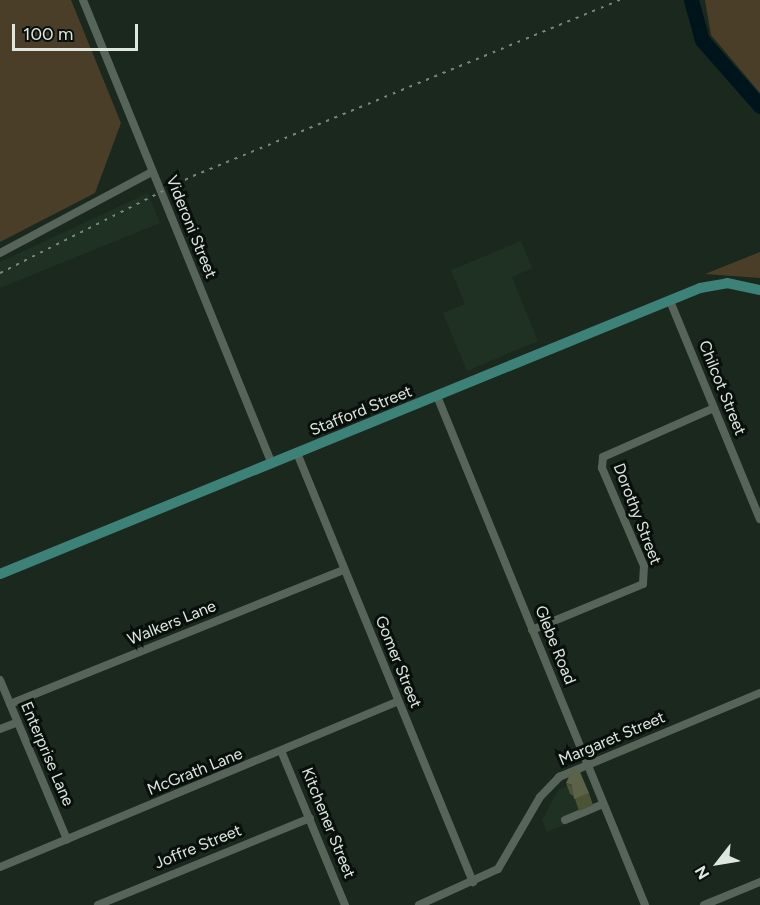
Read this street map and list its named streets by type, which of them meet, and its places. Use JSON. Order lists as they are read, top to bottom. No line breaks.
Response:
{"streets":{"main road":["Stafford Street"],"street":["Videroni Street","Chilcot Street","Dorothy Street","Walkers Lane","Glebe Road","Gomer Street","Margaret Street","Enterprise Lane","McGrath Lane","Kitchener Street","Joffre Street"]},"crossings":[["Videroni Street","Stafford Street"],["Chilcot Street","Stafford Street"],["Chilcot Street","Dorothy Street"],["Stafford Street","Glebe Road"],["Stafford Street","Gomer Street"],["Dorothy Street","Glebe Road"],["Walkers Lane","Gomer Street"],["Walkers Lane","Enterprise Lane"],["Glebe Road","Margaret Street"],["Gomer Street","Margaret Street"],["Gomer Street","McGrath Lane"],["Enterprise Lane","McGrath Lane"],["McGrath Lane","Kitchener Street"],["Kitchener Street","Joffre Street"]],"scale_bar":"100 m","north":"bottom left"}
